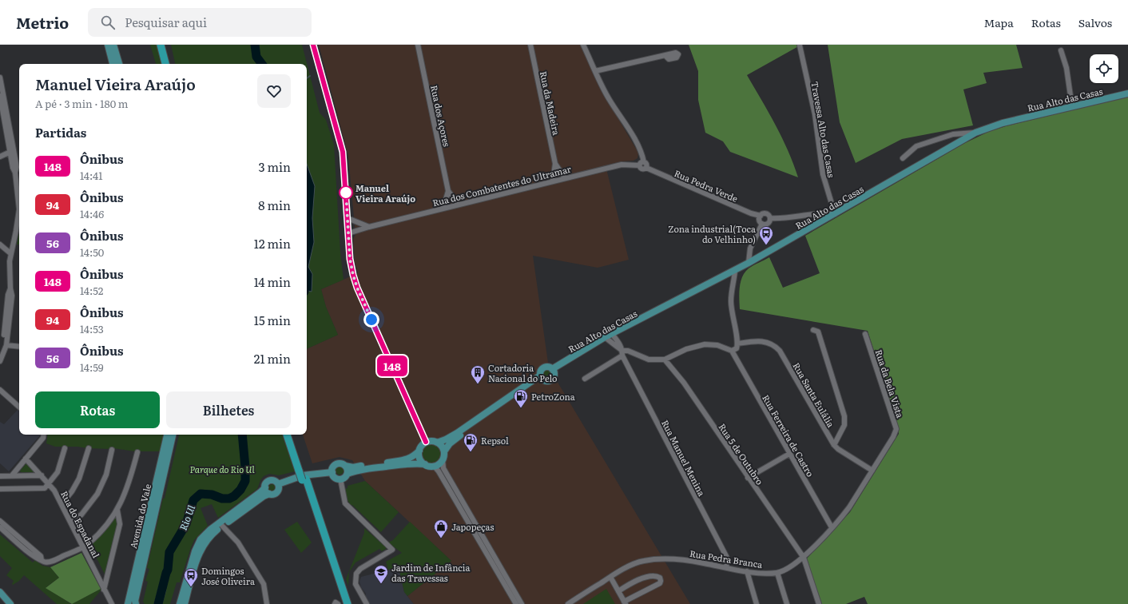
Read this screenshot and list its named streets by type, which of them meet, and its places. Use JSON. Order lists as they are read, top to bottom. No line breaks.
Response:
{"streets":{"main road":["Rua Alto das Casas","Avenida do Vale"],"street":["Rua da Madeira","Rua dos Açores","Travessa Alto das Casas","Rua dos Combatentes do Ultramar","Rua Pedra Verde","Rua da Bela Vista","Rua Santa Eulália","Rua Ferreira de Castro","Rua 5 de Outubro","Rua Manuel Menina","Rua do Espadanal","Rua Pedra Branca"]},"crossings":[["Rua Alto das Casas","Travessa Alto das Casas"],["Rua Alto das Casas","Rua Manuel Menina"],["Rua da Madeira","Rua dos Combatentes do Ultramar"],["Rua dos Açores","Rua dos Combatentes do Ultramar"],["Rua dos Combatentes do Ultramar","Rua Pedra Verde"],["Rua da Bela Vista","Rua Santa Eulália"],["Rua da Bela Vista","Rua Pedra Branca"],["Rua Santa Eulália","Rua Pedra Branca"],["Rua Ferreira de Castro","Rua Pedra Branca"],["Rua 5 de Outubro","Rua Pedra Branca"],["Rua Manuel Menina","Rua Pedra Branca"]],"water":["Rio Ul"],"parks":["Parque do Rio Ul"],"places":{"other":["Manuel Vieira Araújo"],"bus stop":["Zona industrial(Toca do Velhinho)","Domingos José Oliveira"],"building":["Cortadoria Nacional do Pelo"],"fuel station":["PetroZona","Repsol"],"shop":["Japopeças"],"school or university":["Jardim de Infância das Travessas"]},"lines":["bus line 148"],"page":{"header":"Metrio","search":"Pesquisar aqui","nav":["Mapa","Rotas","Salvos"],"on_map":"148","heading":[["Manuel Vieira Araújo","A pé · 3 min · 180 m"],"Partidas"],"list":[{"mark":"148","name":"Ônibus","note":"14:41","value":"3 min"},{"mark":"94","name":"Ônibus","note":"14:46","value":"8 min"},{"mark":"56","name":"Ônibus","note":"14:50","value":"12 min"},{"mark":"148","name":"Ônibus","note":"14:52","value":"14 min"},{"mark":"94","name":"Ônibus","note":"14:53","value":"15 min"},{"mark":"56","name":"Ônibus","note":"14:59","value":"21 min"}],"buttons":["Rotas","Bilhetes"]}}
